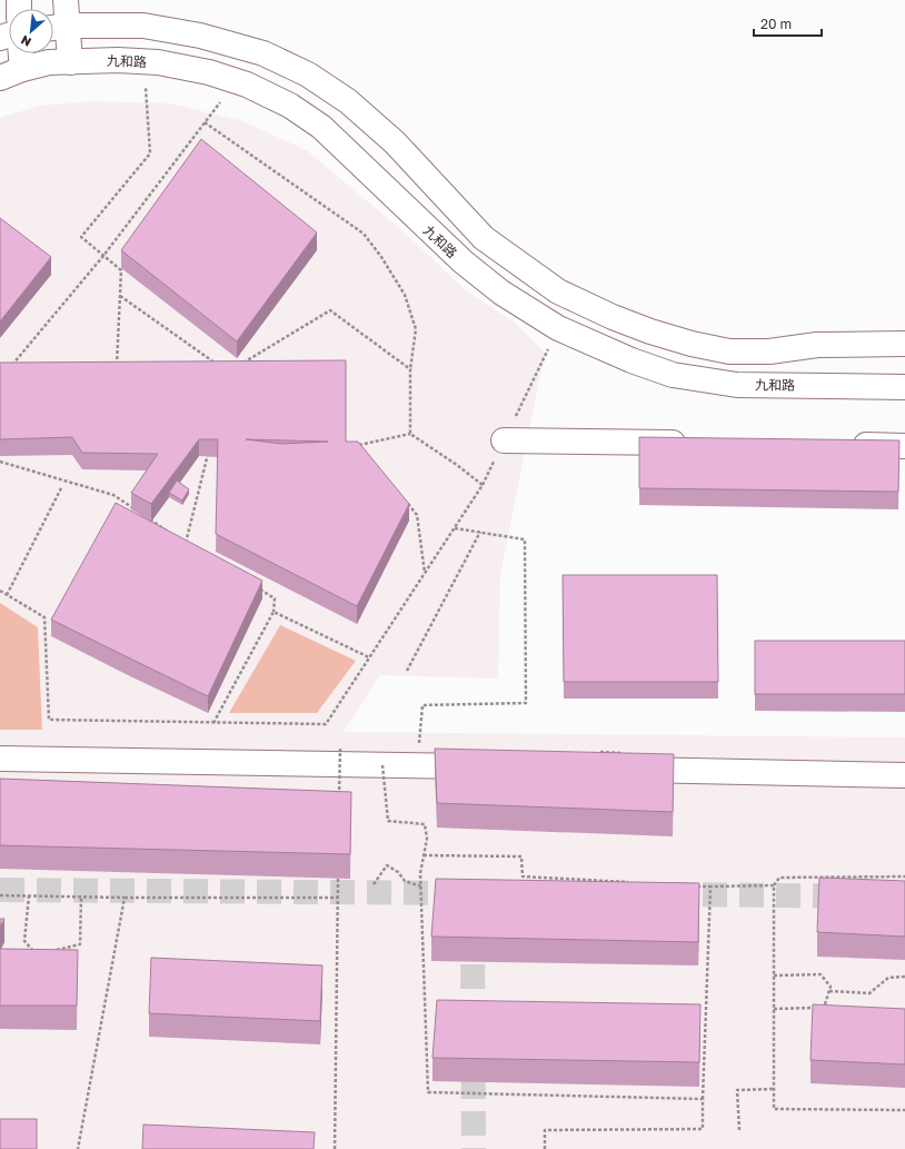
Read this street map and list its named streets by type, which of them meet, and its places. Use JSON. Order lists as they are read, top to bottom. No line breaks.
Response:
{"streets":{"street":["九和路"]},"scale_bar":"20 m","north":"bottom left"}
